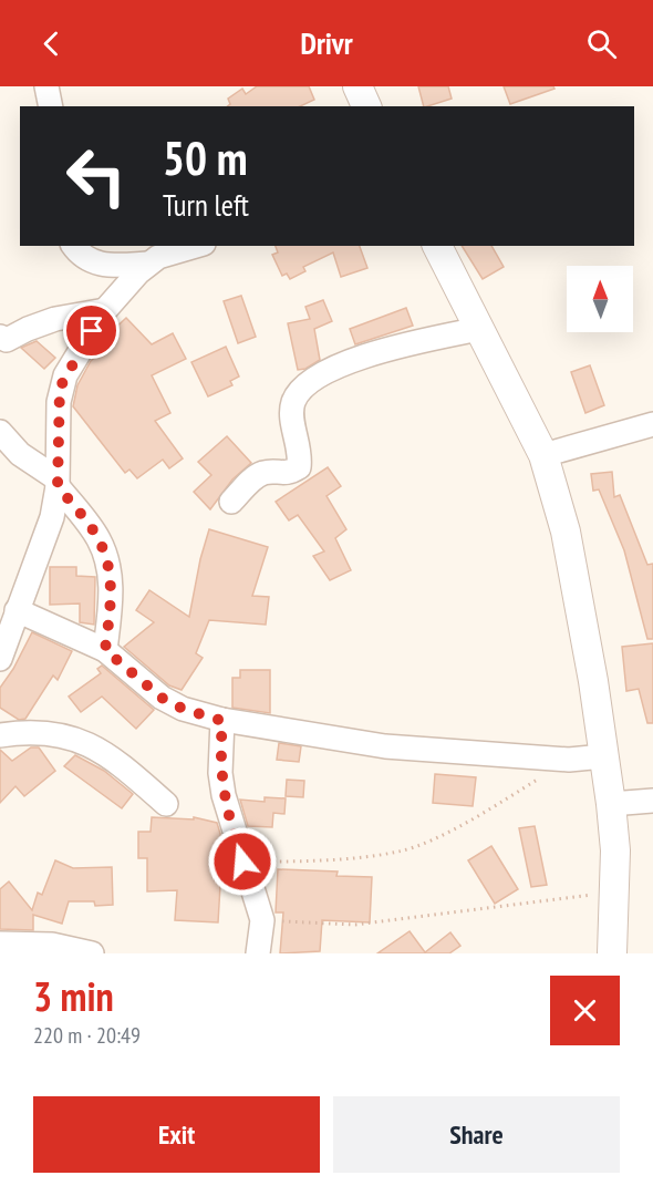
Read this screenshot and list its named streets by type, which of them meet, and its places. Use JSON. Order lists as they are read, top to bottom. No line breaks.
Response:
{"north":"top","page":{"header":"Drivr","turn":["50 m","Turn left"],"heading":["3 min","220 m · 20:49"],"buttons":["Exit","Share"]}}
